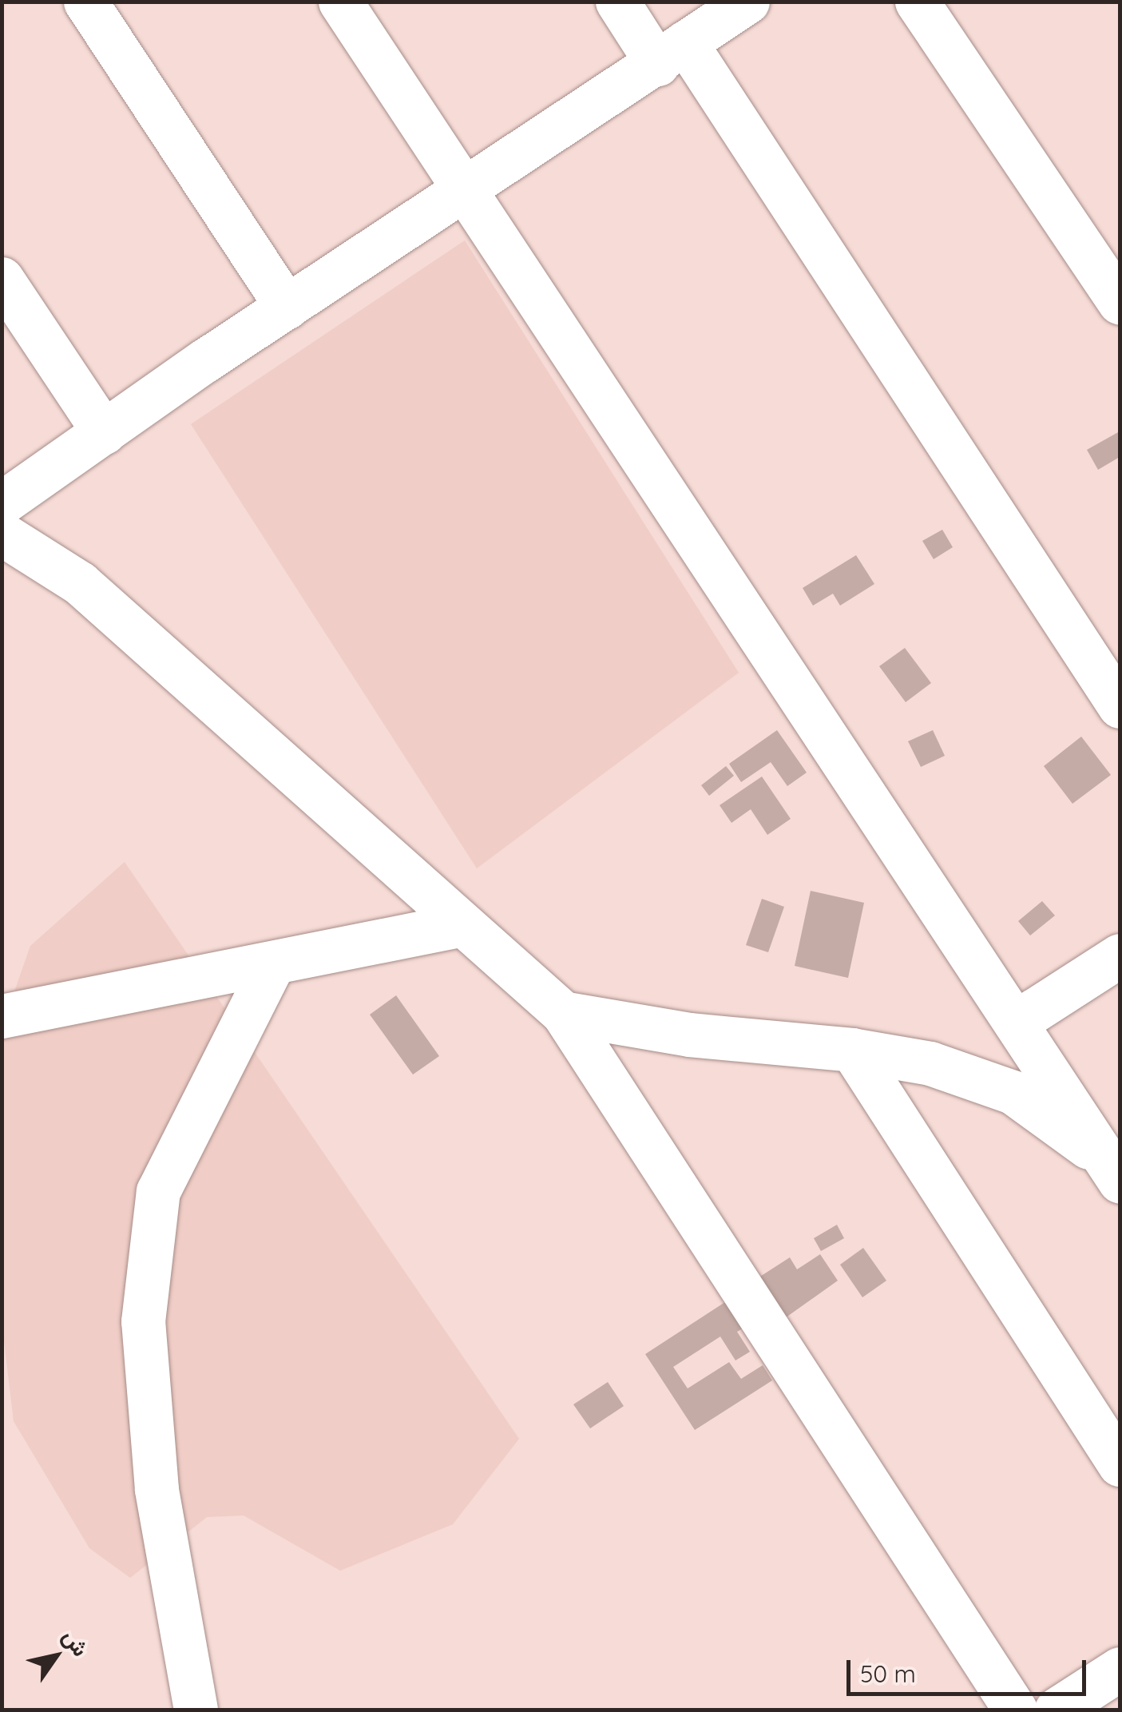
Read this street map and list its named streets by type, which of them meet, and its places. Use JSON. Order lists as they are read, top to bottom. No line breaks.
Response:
{"scale_bar":"50 m","north":"top right"}
